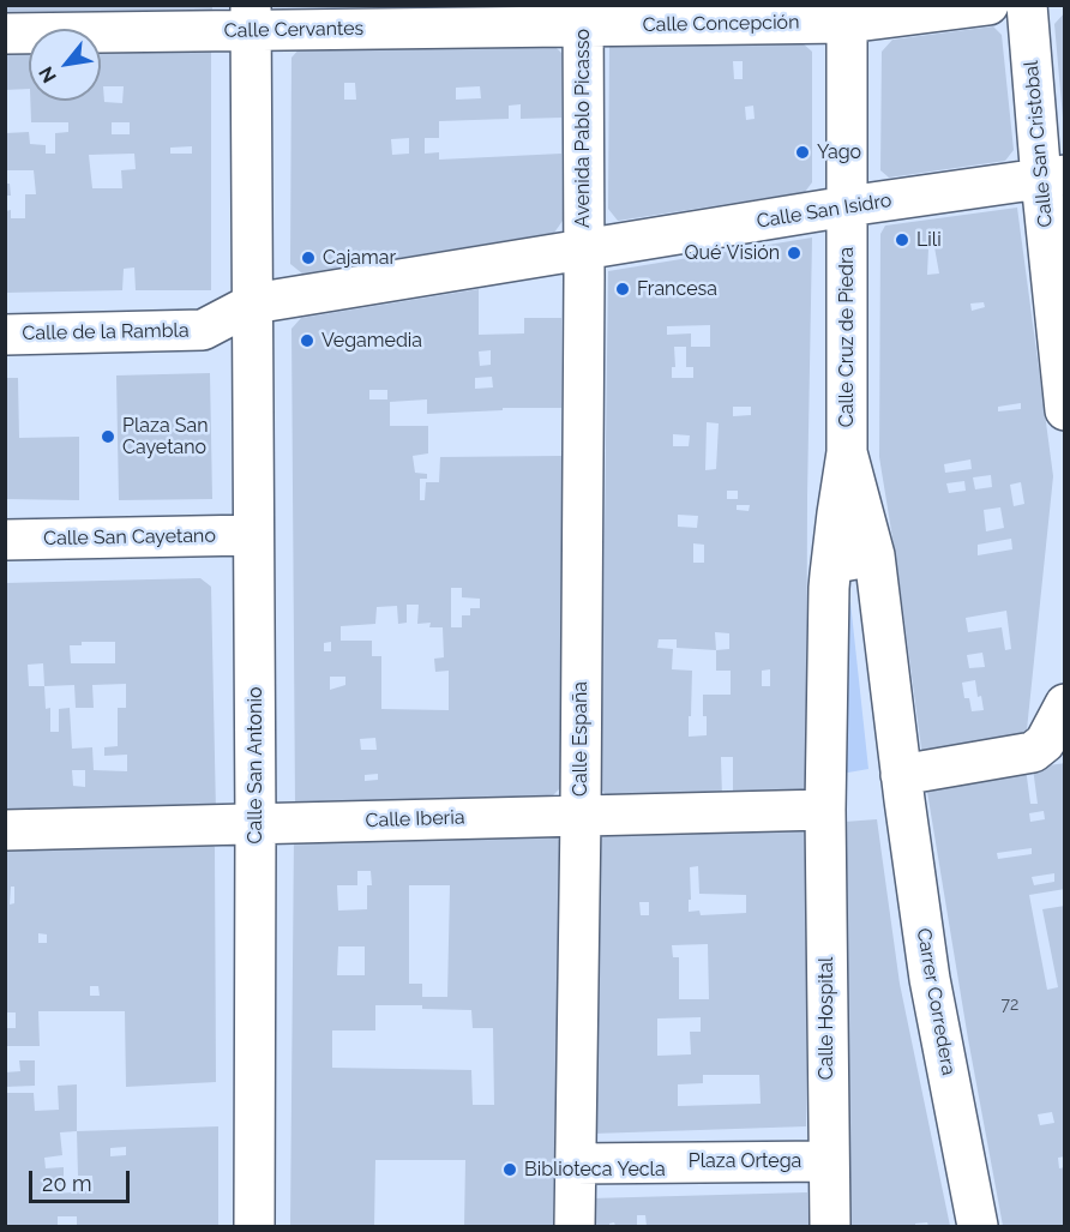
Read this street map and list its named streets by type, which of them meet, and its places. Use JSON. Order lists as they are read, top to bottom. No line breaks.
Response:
{"streets":{"street":["Calle Concepción","Calle Cervantes","Avenida Pablo Picasso","Calle San Cristobal","Calle San Isidro","Calle de la Rambla","Calle Cruz de Piedra","Calle San Cayetano","Calle España","Calle San Antonio","Calle Iberia","Carrer Corredera","Calle Hospital","Plaza Ortega"]},"crossings":[["Calle Concepción","Calle Cervantes"],["Calle Concepción","Avenida Pablo Picasso"],["Calle Concepción","Calle Cruz de Piedra"],["Calle Cervantes","Avenida Pablo Picasso"],["Calle Cervantes","Calle San Antonio"],["Avenida Pablo Picasso","Calle San Isidro"],["Avenida Pablo Picasso","Calle de la Rambla"],["Avenida Pablo Picasso","Calle España"],["Calle San Cristobal","Calle San Isidro"],["Calle San Isidro","Calle de la Rambla"],["Calle San Isidro","Calle Cruz de Piedra"],["Calle San Isidro","Calle España"],["Calle de la Rambla","Calle España"],["Calle de la Rambla","Calle San Antonio"],["Calle Cruz de Piedra","Calle Iberia"],["Calle Cruz de Piedra","Carrer Corredera"],["Calle Cruz de Piedra","Calle Hospital"],["Calle San Cayetano","Calle San Antonio"],["Calle España","Calle Iberia"],["Calle España","Plaza Ortega"],["Calle San Antonio","Calle Iberia"],["Calle Iberia","Calle Hospital"],["Calle Hospital","Plaza Ortega"]],"places":["Yago","Lili","Qué Visión","Cajamar","Francesa","Vegamedia","Plaza San Cayetano","Biblioteca Yecla"],"house_numbers":["72"],"scale_bar":"20 m","north":"bottom left"}
